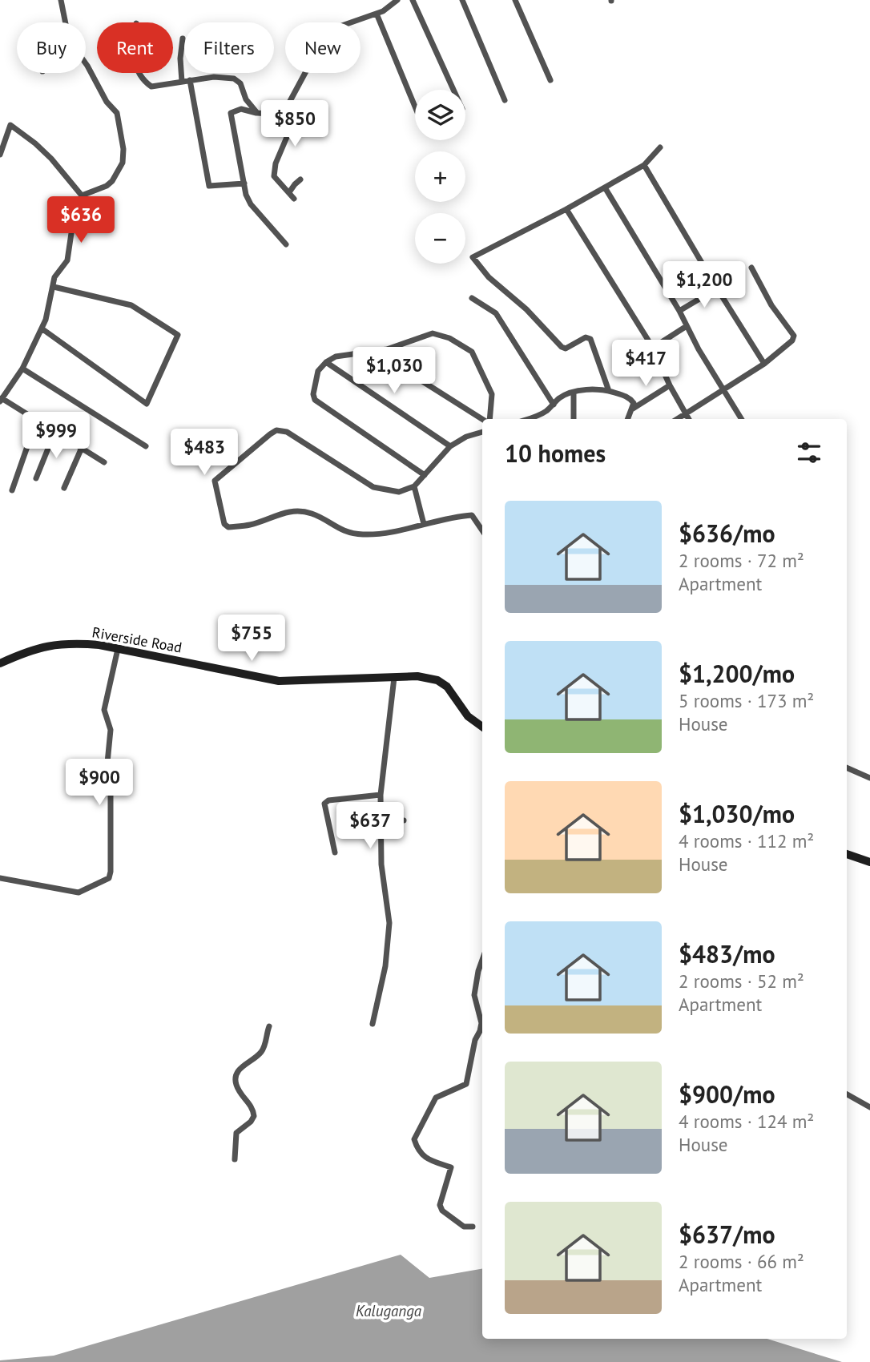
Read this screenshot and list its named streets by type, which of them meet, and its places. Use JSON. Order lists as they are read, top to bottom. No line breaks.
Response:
{"streets":{"street":["Riverside Road"]},"water":["Kaluganga"],"page":{"chip":["Buy","Rent","Filters","New"],"map_buttons":["+","−"],"price":["$850","$636","$1,200","$417","$1,030","$999","$483","$755","$900","$637"],"heading":"10 homes","list":[{"name":"$636/mo","note":"2 rooms · 72 m² · Apartment"},{"name":"$1,200/mo","note":"5 rooms · 173 m² · House"},{"name":"$1,030/mo","note":"4 rooms · 112 m² · House"},{"name":"$483/mo","note":"2 rooms · 52 m² · Apartment"},{"name":"$900/mo","note":"4 rooms · 124 m² · House"},{"name":"$637/mo","note":"2 rooms · 66 m² · Apartment"}]}}
